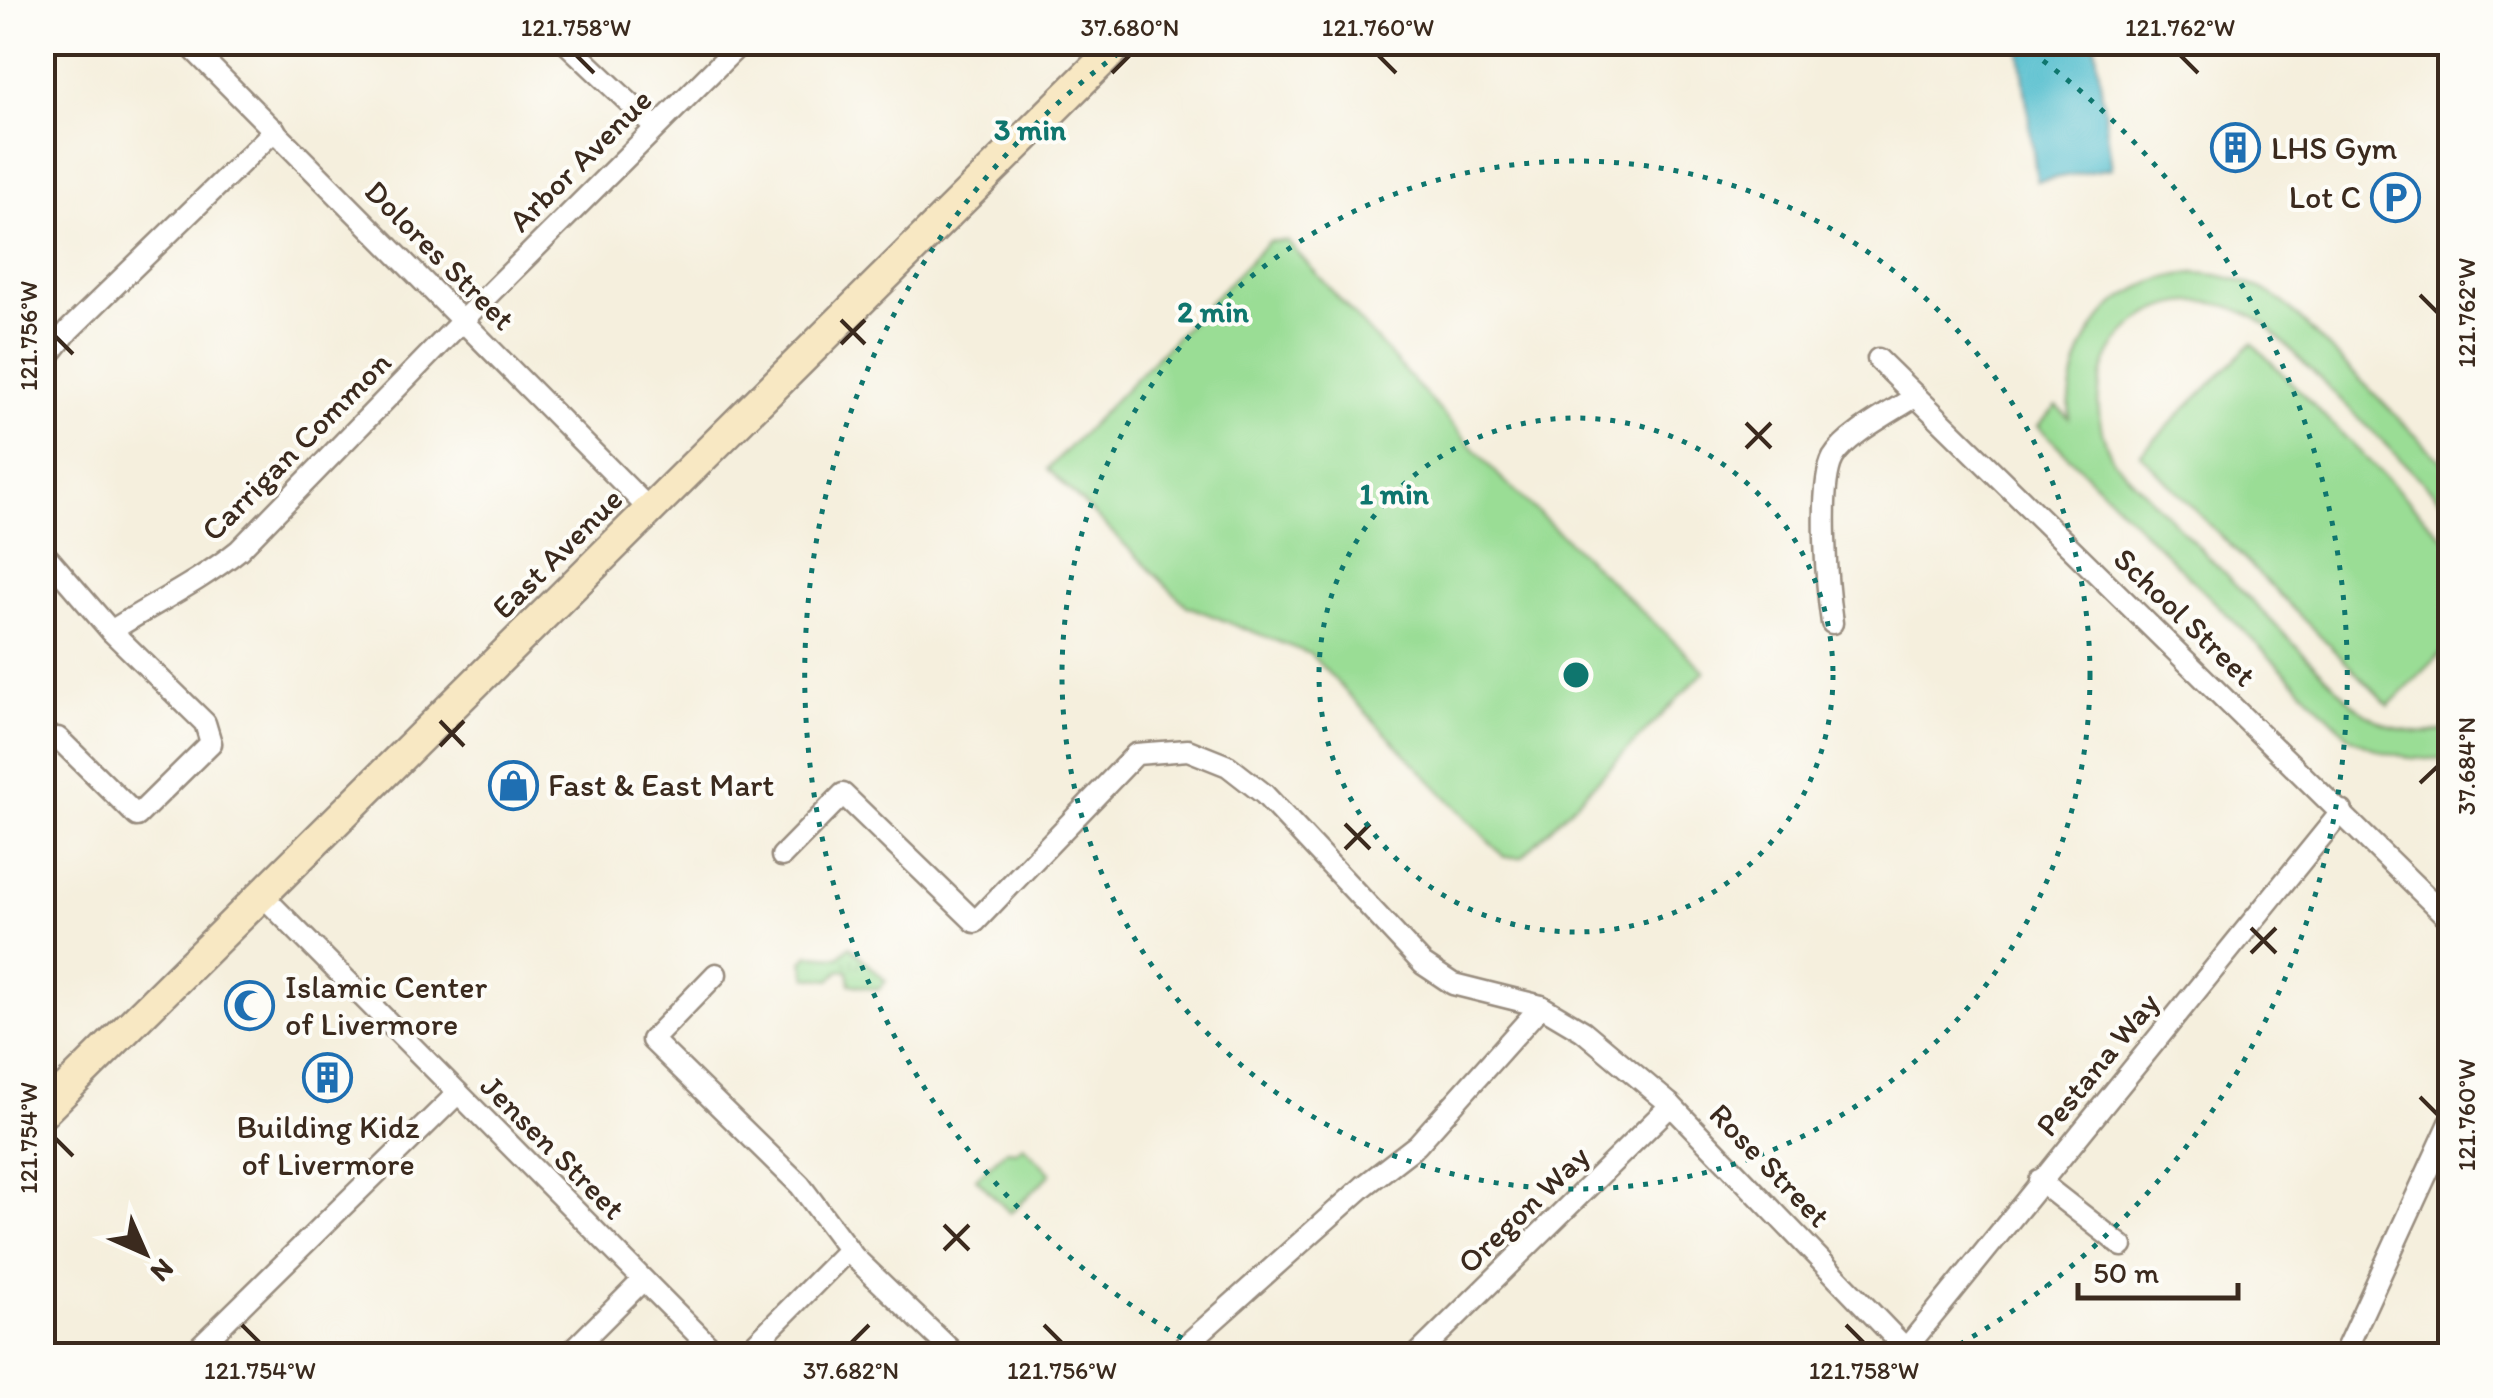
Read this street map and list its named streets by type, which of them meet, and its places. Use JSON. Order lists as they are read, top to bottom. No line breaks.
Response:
{"streets":{"main road":["East Avenue"],"street":["Arbor Avenue","Dolores Street","Carrigan Common","School Street","Pestana Way","Jensen Street","Rose Street","Oregon Way"]},"crossings":[["Arbor Avenue","Dolores Street"],["Arbor Avenue","Carrigan Common"],["Dolores Street","Carrigan Common"],["Dolores Street","East Avenue"],["East Avenue","Jensen Street"],["School Street","Pestana Way"],["Pestana Way","Rose Street"],["Rose Street","Oregon Way"]],"places":{"building":["LHS Gym","Building Kidz of Livermore"],"parking":["Lot C"],"shop":["Fast & East Mart"],"mosque":["Islamic Center of Livermore"]},"scale_bar":"50 m","north":"bottom right","coordinates":["121.758°W","37.680°N","121.760°W","121.762°W","121.756°W","37.684°N","121.754°W","37.682°N"],"rings":["3 min","2 min","1 min"]}
